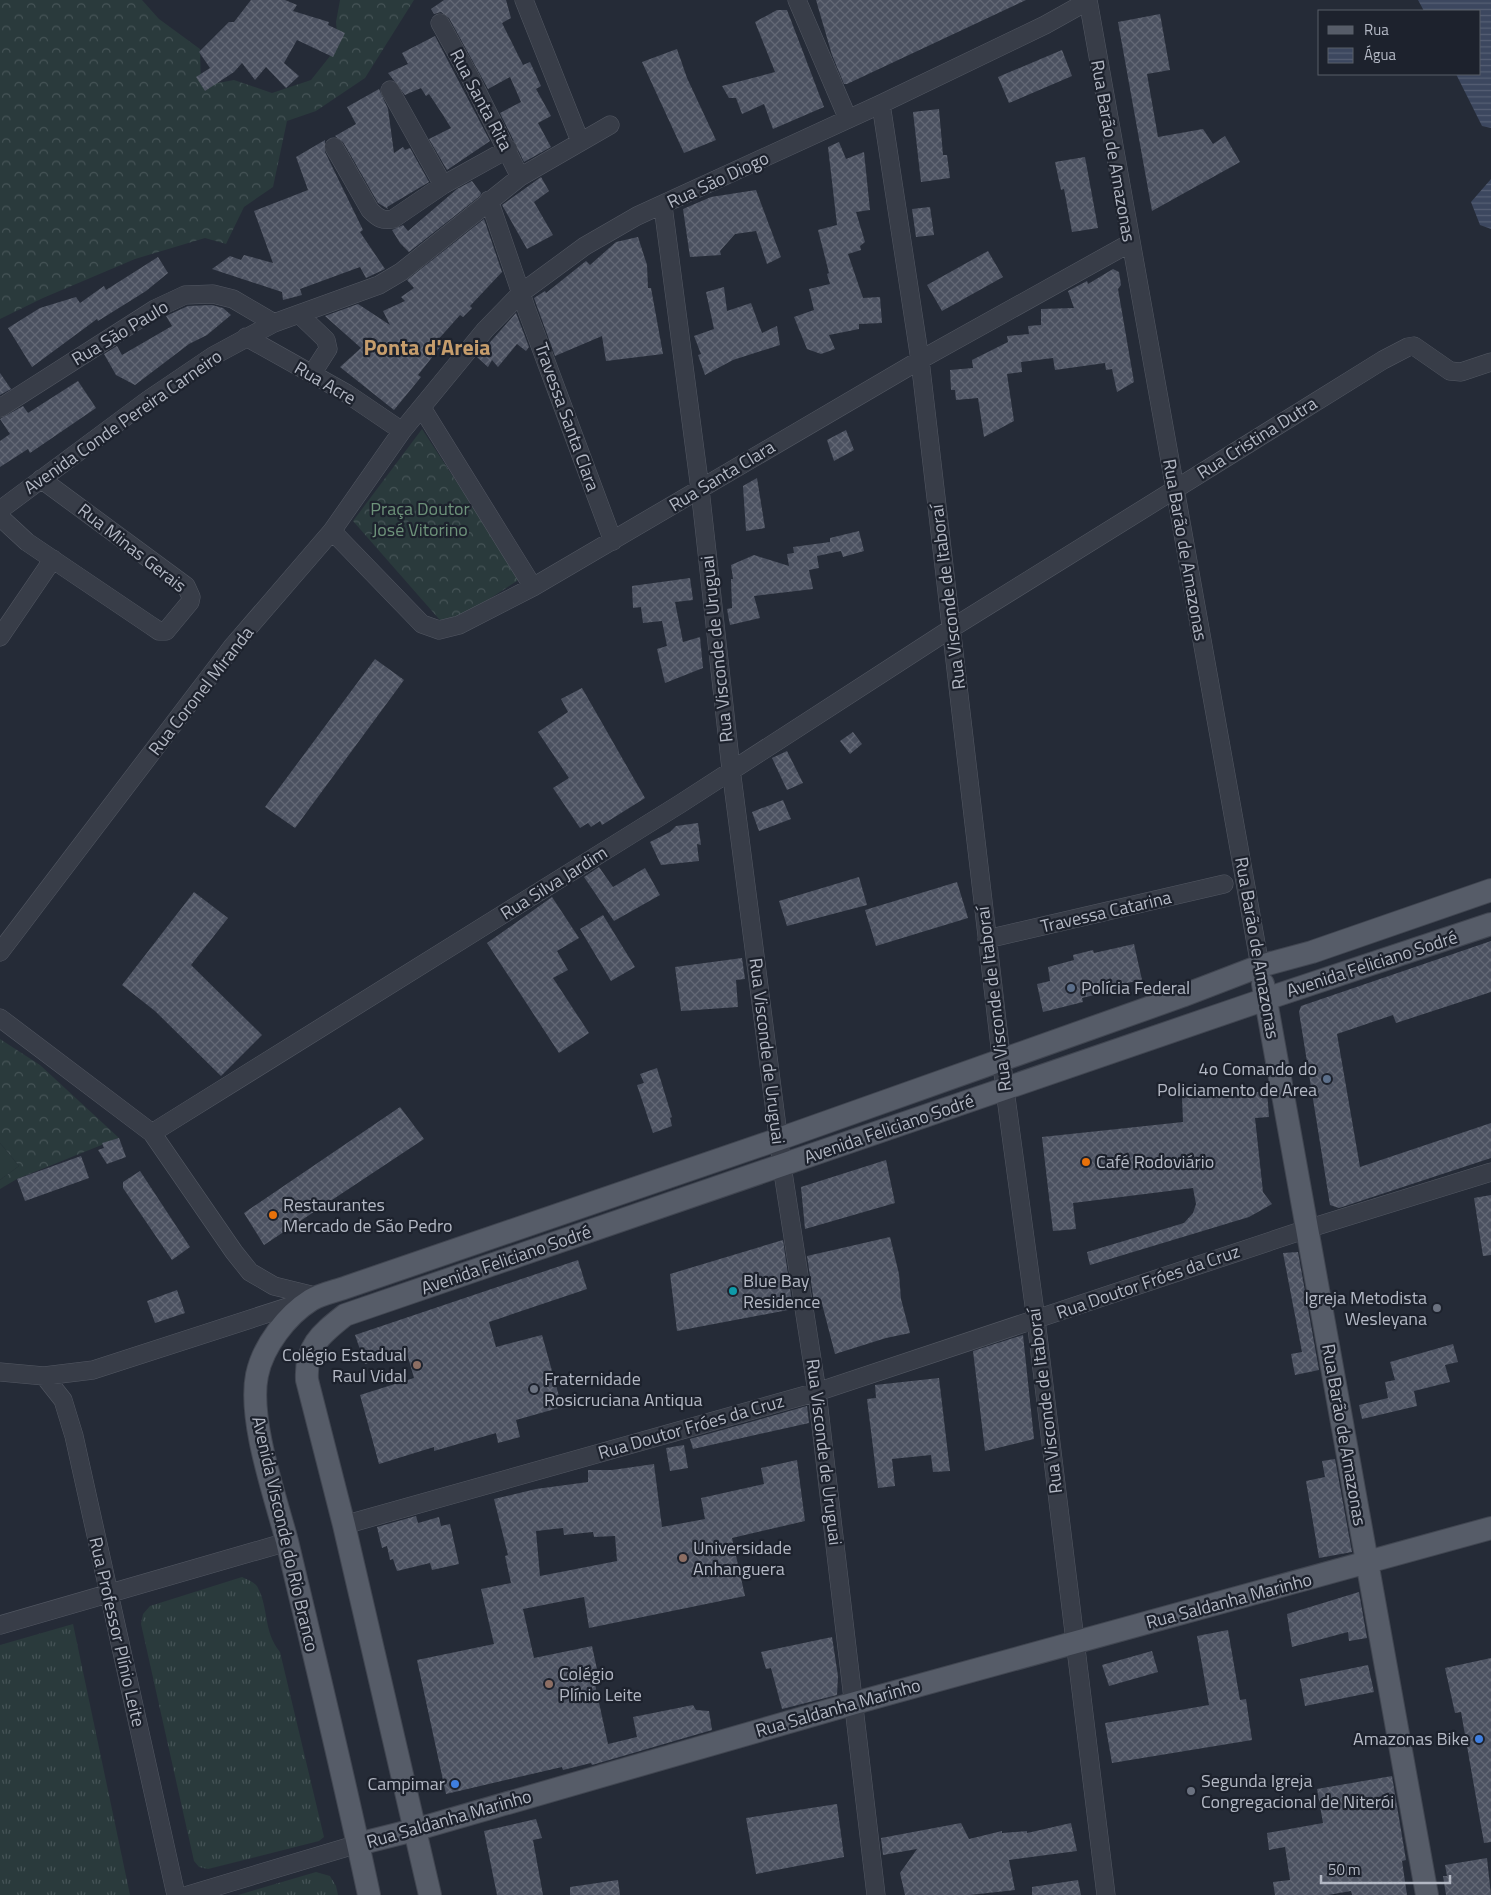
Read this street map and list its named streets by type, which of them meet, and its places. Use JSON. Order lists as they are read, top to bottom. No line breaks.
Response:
{"streets":{"main road":["Rua Barão de Amazonas","Avenida Feliciano Sodré","Avenida Visconde do Rio Branco","Rua Saldanha Marinho"],"street":["Rua Santa Rita","Rua São Diogo","Rua São Paulo","Rua Acre","Travessa Santa Clara","Avenida Conde Pereira Carneiro","Rua Cristina Dutra","Rua Santa Clara","Rua Minas Gerais","Rua Visconde de Itaboraí","Rua Visconde de Uruguai","Rua Coronel Miranda","Rua Silva Jardim","Travessa Catarina","Rua Doutor Fróes da Cruz","Rua Professor Plínio Leite"]},"crossings":[["Rua Santa Rita","Avenida Conde Pereira Carneiro"],["Rua Barão de Amazonas","Rua São Diogo"],["Rua Barão de Amazonas","Rua Cristina Dutra"],["Rua Barão de Amazonas","Rua Santa Clara"],["Rua Barão de Amazonas","Avenida Feliciano Sodré"],["Rua Barão de Amazonas","Rua Doutor Fróes da Cruz"],["Rua Barão de Amazonas","Rua Saldanha Marinho"],["Rua São Diogo","Rua Acre"],["Rua São Diogo","Travessa Santa Clara"],["Rua São Diogo","Rua Visconde de Itaboraí"],["Rua São Diogo","Rua Visconde de Uruguai"],["Rua São Diogo","Rua Coronel Miranda"],["Rua São Paulo","Avenida Conde Pereira Carneiro"],["Rua Acre","Avenida Conde Pereira Carneiro"],["Rua Acre","Rua Coronel Miranda"],["Travessa Santa Clara","Avenida Conde Pereira Carneiro"],["Travessa Santa Clara","Rua Santa Clara"],["Avenida Conde Pereira Carneiro","Rua Minas Gerais"],["Rua Cristina Dutra","Rua Visconde de Itaboraí"],["Rua Cristina Dutra","Rua Silva Jardim"],["Rua Santa Clara","Rua Visconde de Itaboraí"],["Rua Santa Clara","Rua Visconde de Uruguai"],["Rua Santa Clara","Rua Coronel Miranda"],["Rua Visconde de Itaboraí","Rua Silva Jardim"],["Rua Visconde de Itaboraí","Travessa Catarina"],["Rua Visconde de Itaboraí","Avenida Feliciano Sodré"],["Rua Visconde de Itaboraí","Rua Doutor Fróes da Cruz"],["Rua Visconde de Itaboraí","Rua Saldanha Marinho"],["Rua Visconde de Uruguai","Rua Silva Jardim"],["Rua Visconde de Uruguai","Avenida Feliciano Sodré"],["Rua Visconde de Uruguai","Rua Doutor Fróes da Cruz"],["Rua Visconde de Uruguai","Rua Saldanha Marinho"],["Avenida Feliciano Sodré","Rua Doutor Fróes da Cruz"],["Avenida Feliciano Sodré","Avenida Visconde do Rio Branco"],["Avenida Visconde do Rio Branco","Rua Saldanha Marinho"]],"districts":["Ponta d'Areia"],"parks":["Praça Doutor José Vitorino"],"places":["Polícia Federal","4o Comando do Policiamento de Area","Café Rodoviário","Restaurantes Mercado de São Pedro","Blue Bay Residence","Igreja Metodista Wesleyana","Colégio Estadual Raul Vidal","Fraternidade Rosicruciana Antiqua","Universidade Anhanguera","Colégio Plínio Leite","Amazonas Bike","Campimar","Segunda Igreja Congregacional de Niterói"],"legend":["Rua","Água"],"scale_bar":"50 m"}
